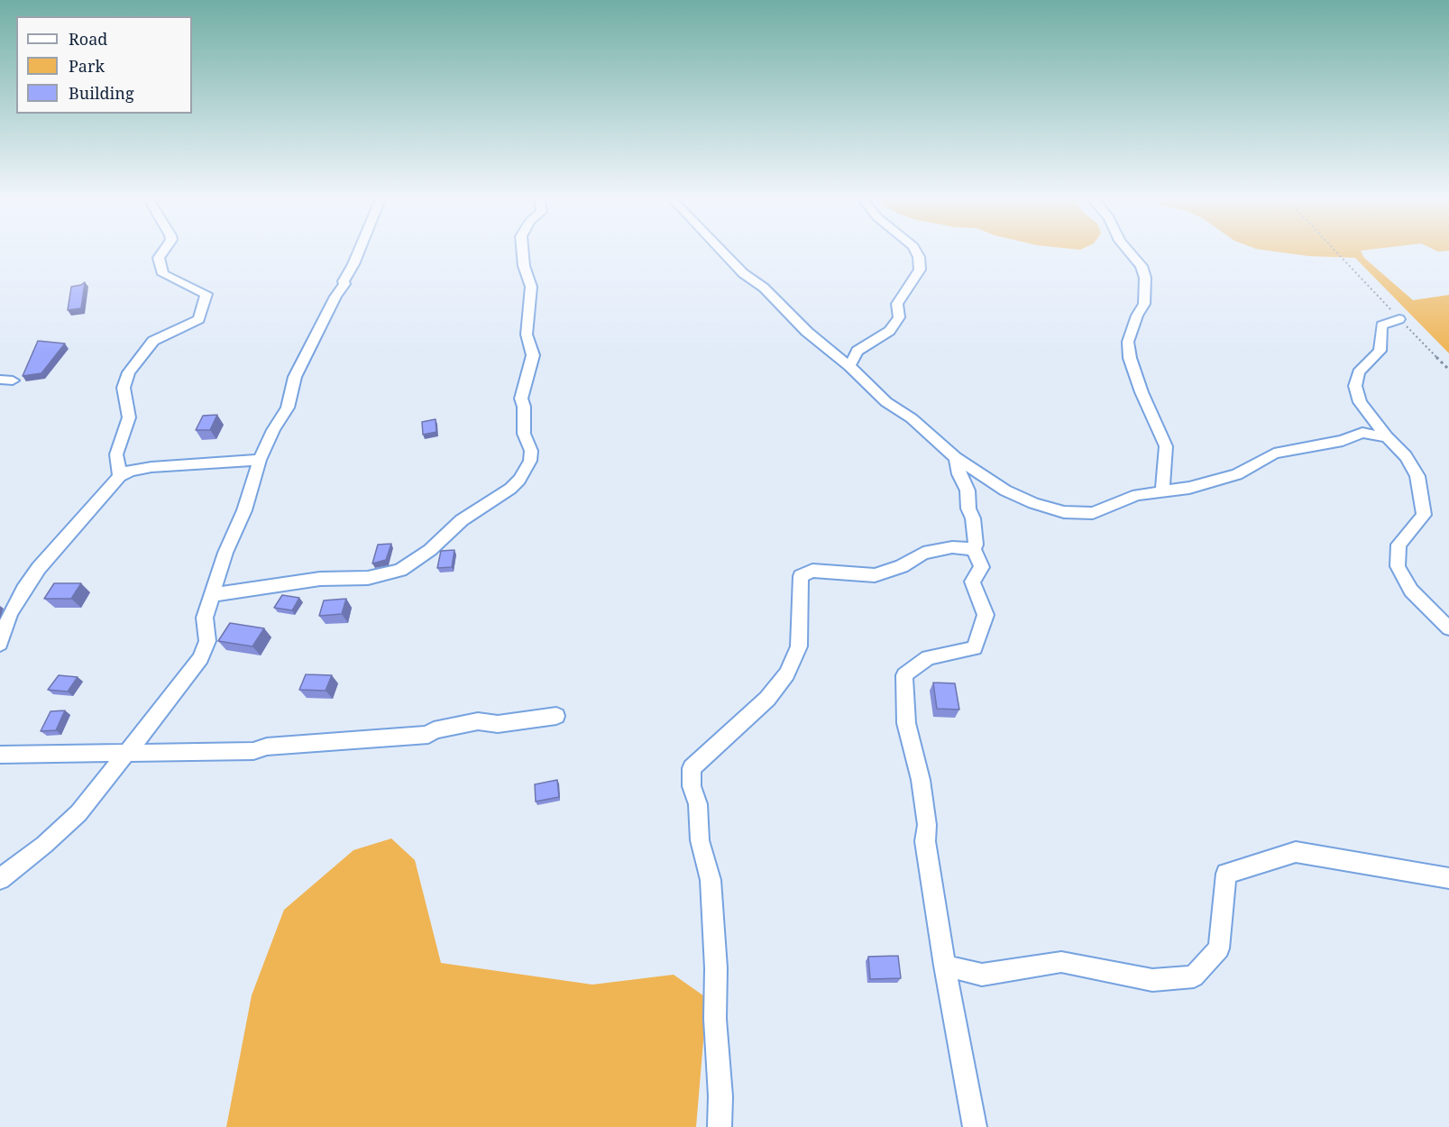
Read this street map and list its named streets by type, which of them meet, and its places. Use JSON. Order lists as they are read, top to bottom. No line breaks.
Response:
{"legend":["Road","Park","Building"]}
